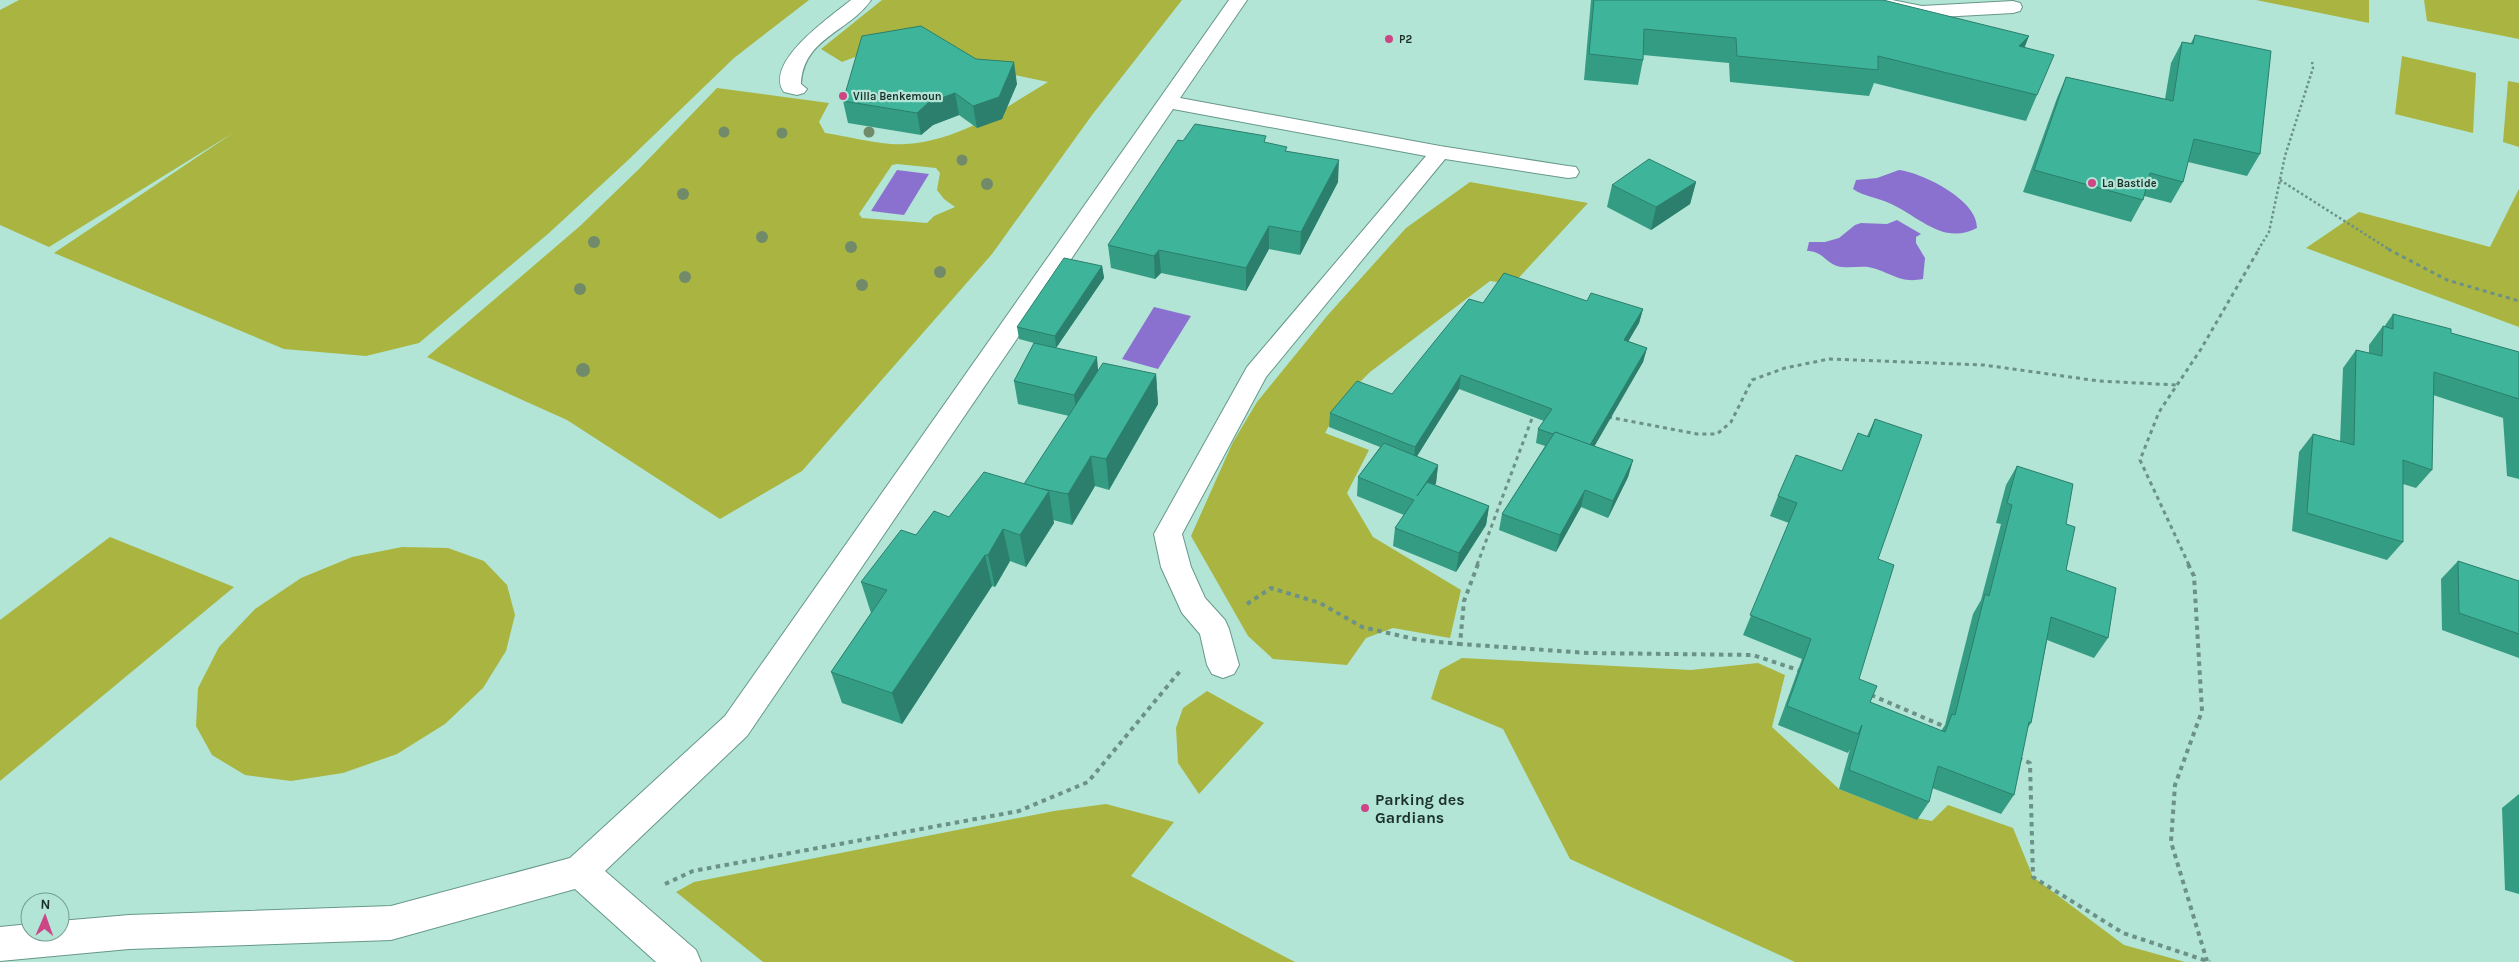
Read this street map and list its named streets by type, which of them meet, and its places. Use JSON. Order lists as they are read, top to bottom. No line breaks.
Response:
{"places":["P2","Villa Benkemoun","La Bastide","Parking des Gardians"],"north":"top"}
